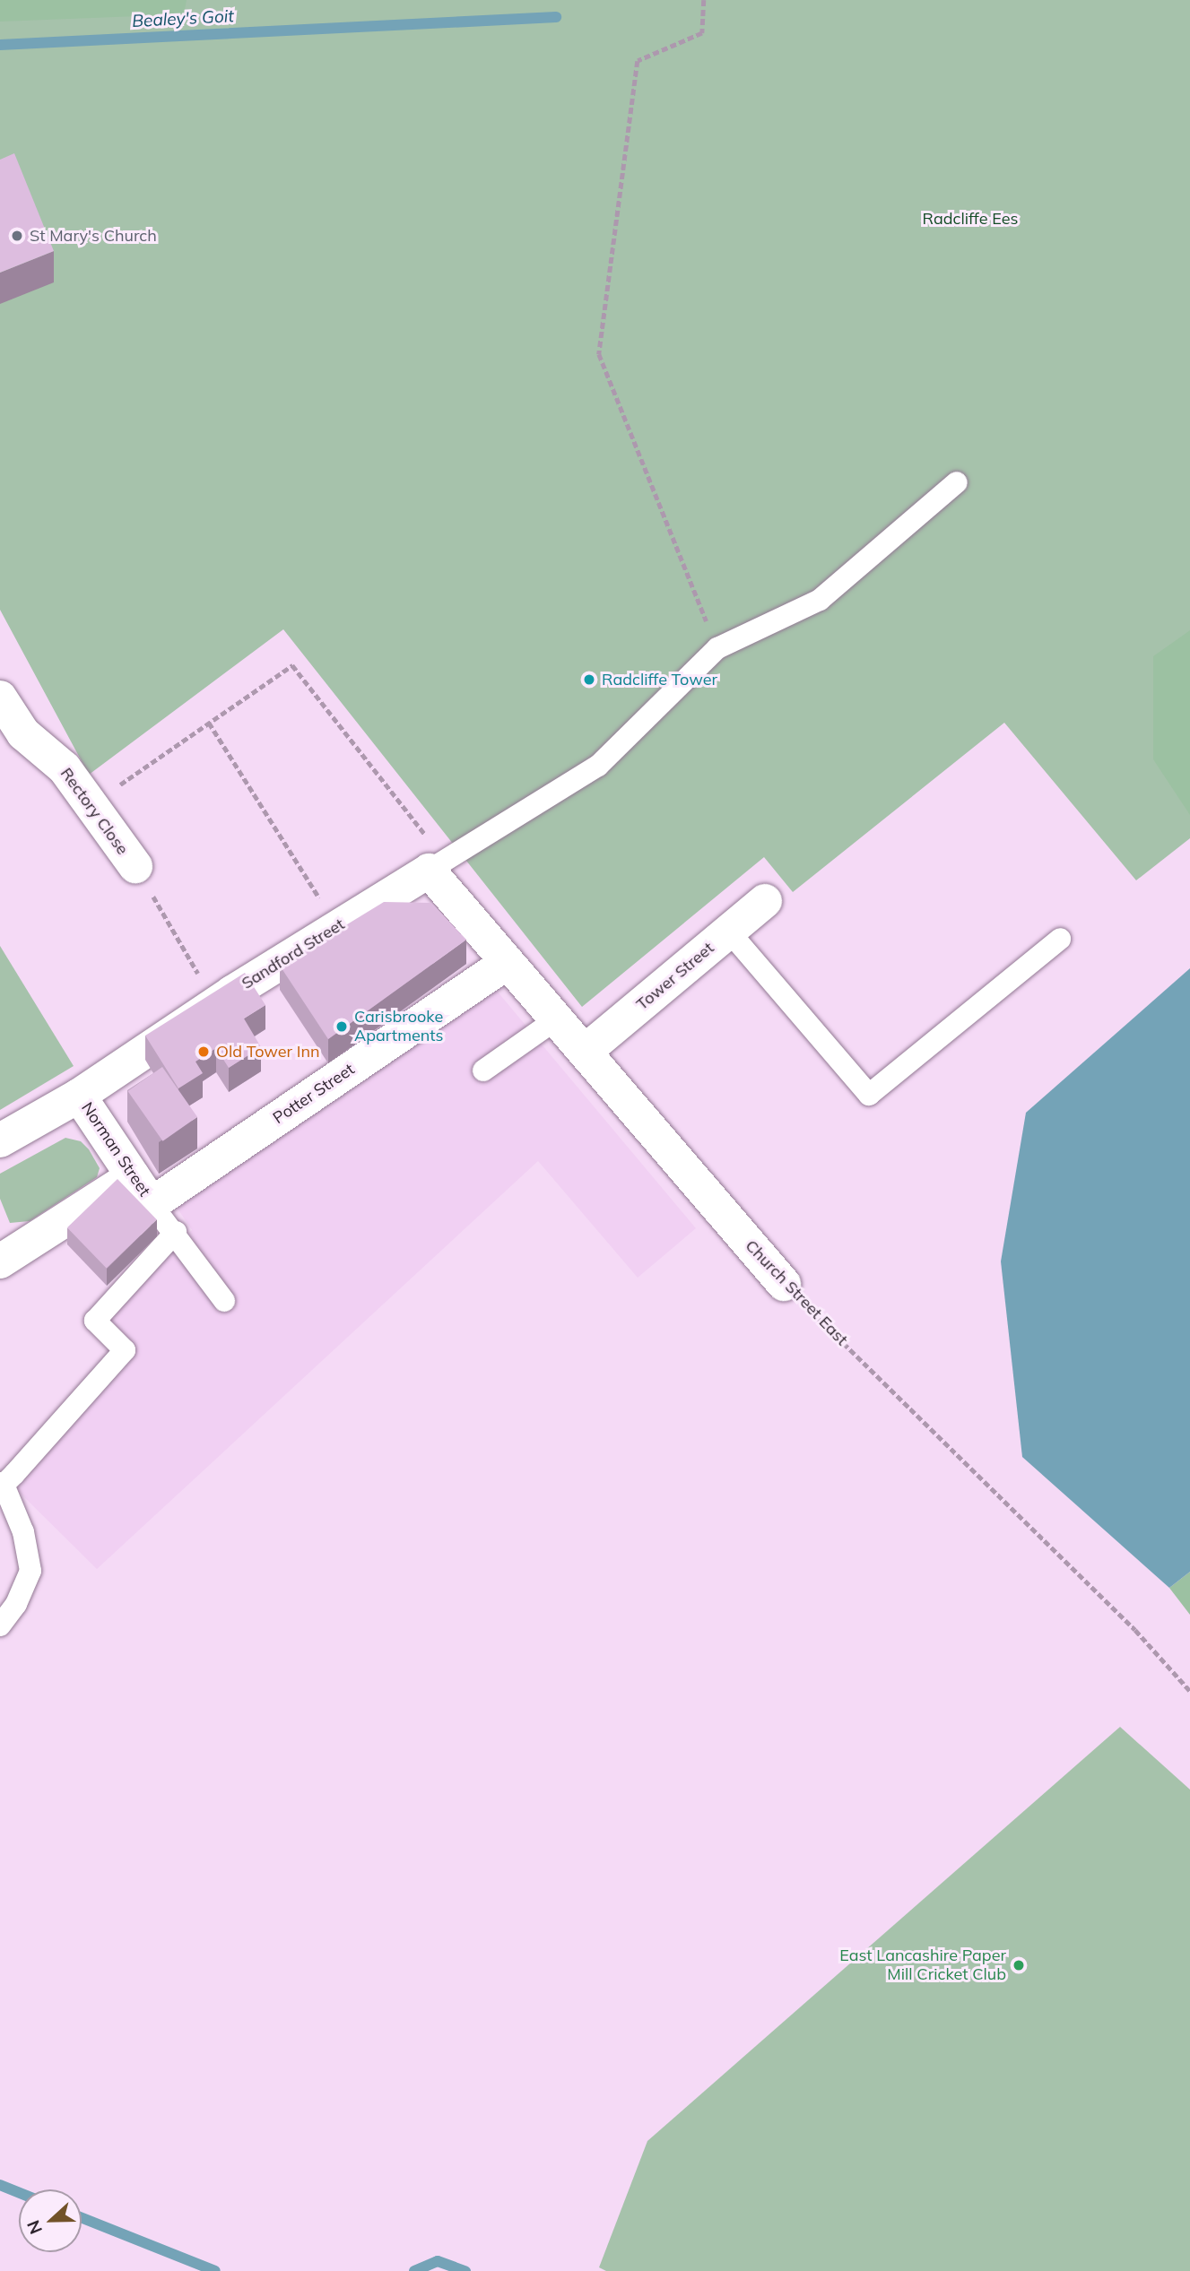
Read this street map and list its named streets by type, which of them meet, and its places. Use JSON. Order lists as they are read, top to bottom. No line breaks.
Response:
{"streets":{"street":["Rectory Close","Sandford Street","Tower Street","Potter Street","Norman Street","Church Street East"]},"crossings":[["Sandford Street","Norman Street"],["Sandford Street","Church Street East"],["Tower Street","Church Street East"],["Potter Street","Norman Street"],["Potter Street","Church Street East"]],"water":["Bealey's Goit"],"parks":["Radcliffe Ees"],"places":["St Mary's Church","Radcliffe Tower","Carisbrooke Apartments","Old Tower Inn","East Lancashire Paper Mill Cricket Club"],"north":"left"}
